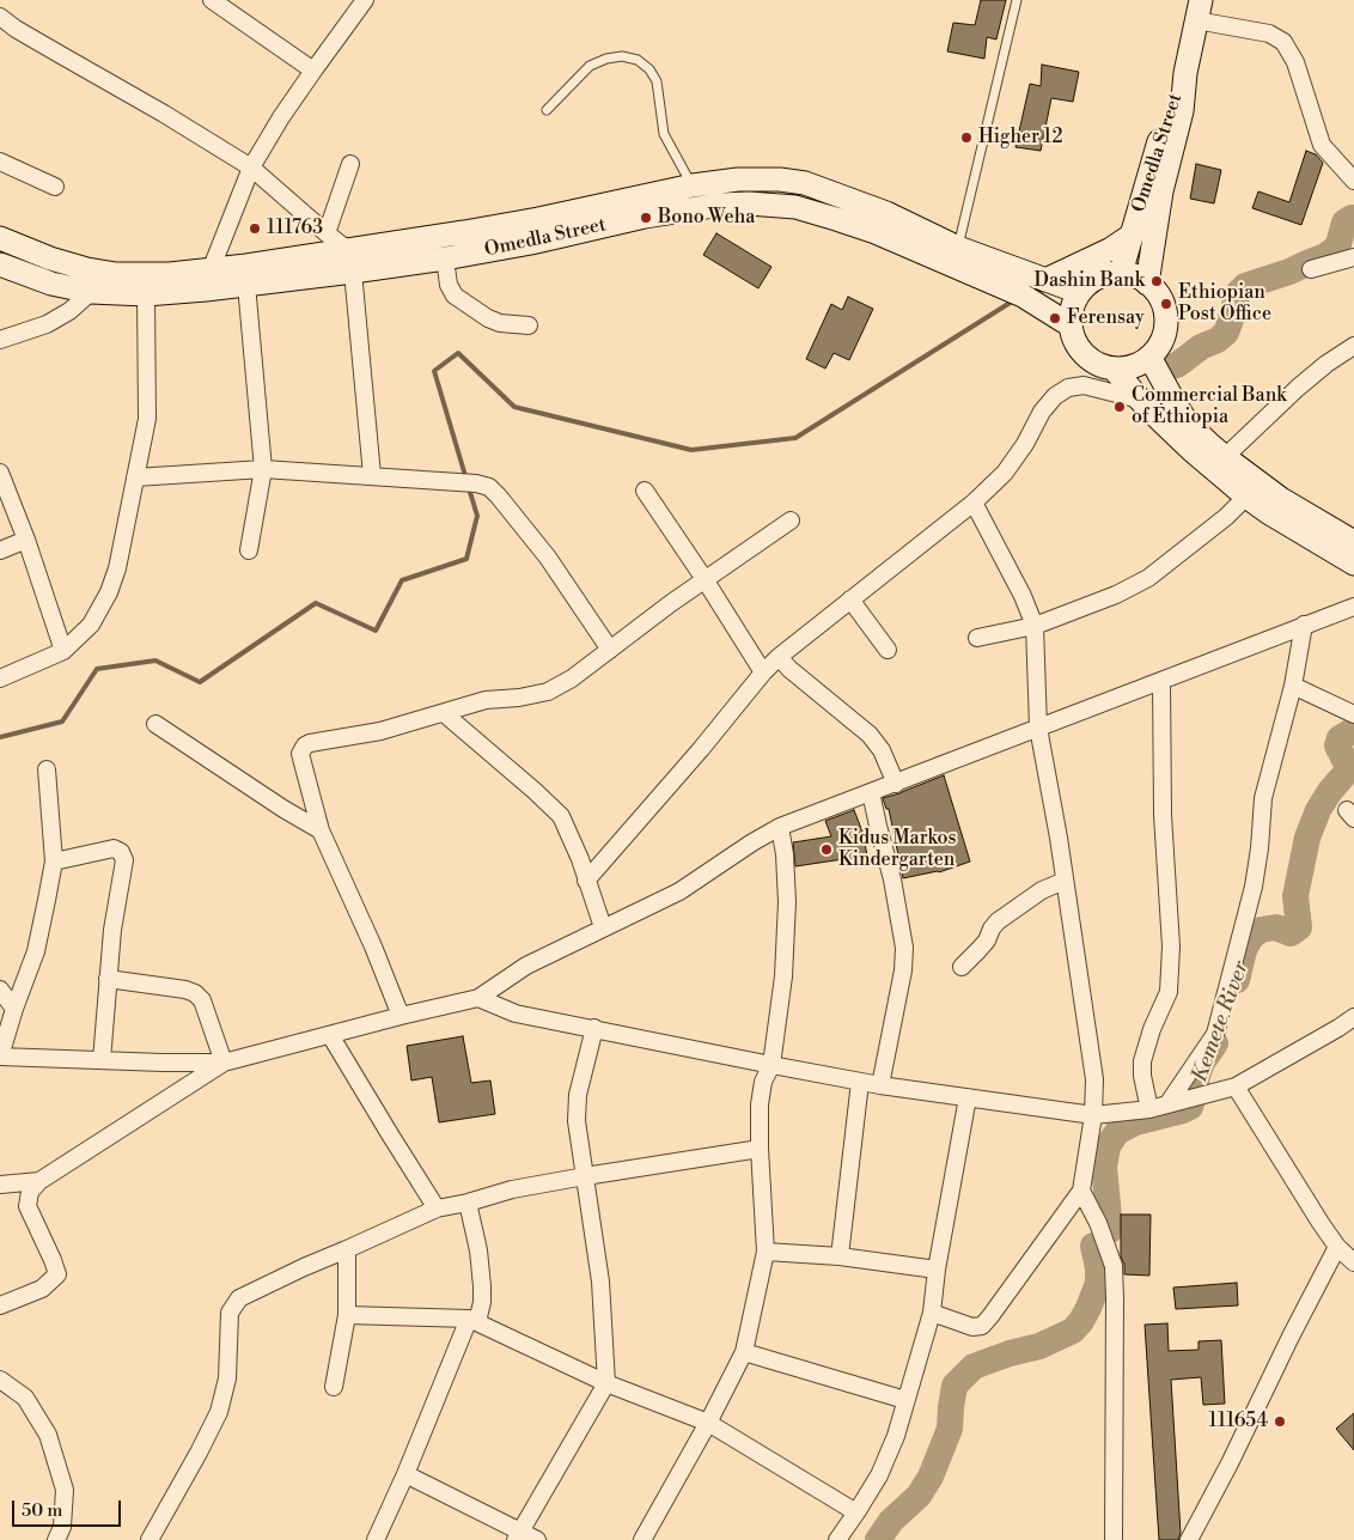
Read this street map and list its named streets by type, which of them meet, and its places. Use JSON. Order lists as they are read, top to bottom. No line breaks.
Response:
{"streets":{"main road":["Omedla Street"]},"water":["Kemete River"],"places":["Higher 12","Bono Weha","111763","Dashin Bank","Ethiopian Post Office","Ferensay","Commercial Bank of Ethiopia","Kidus Markos Kindergarten","111654"],"scale_bar":"50 m"}
